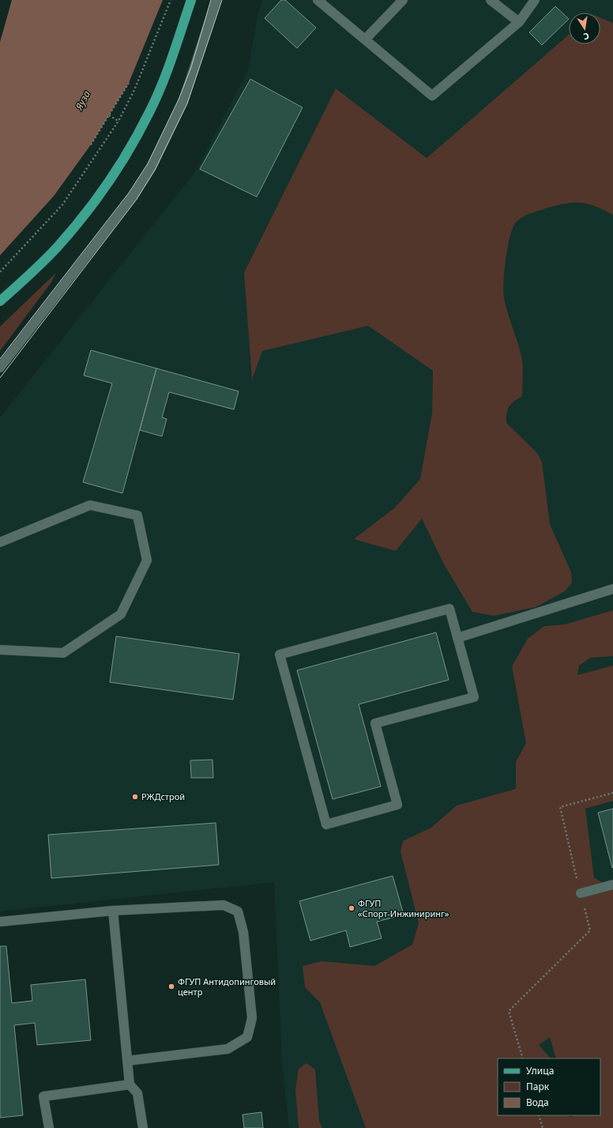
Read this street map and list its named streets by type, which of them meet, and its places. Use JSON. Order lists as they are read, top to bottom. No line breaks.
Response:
{"water":["Яуза"],"places":["РЖДстрой","ФГУП «Спорт-Инжиниринг»","ФГУП Антидопинговый центр"],"legend":["Улица","Парк","Вода"],"north":"bottom"}
